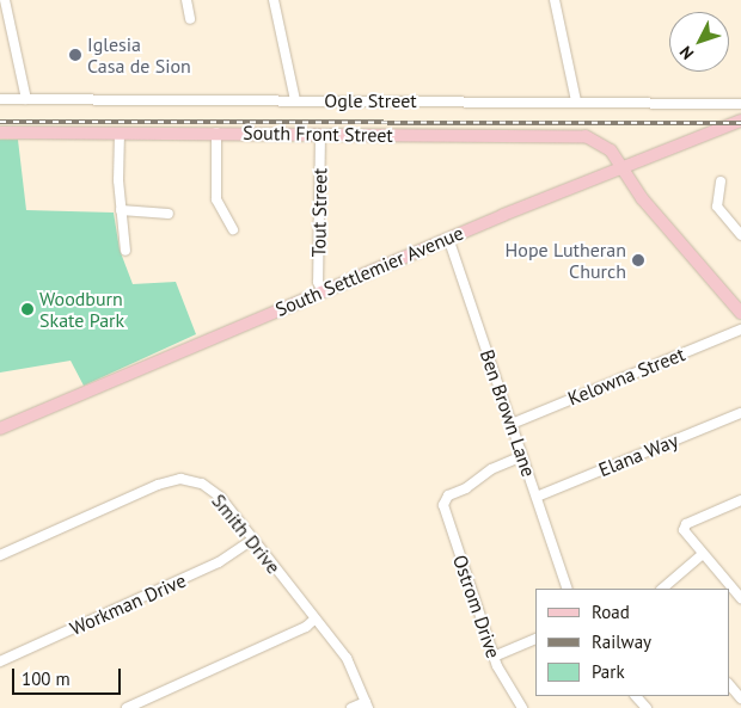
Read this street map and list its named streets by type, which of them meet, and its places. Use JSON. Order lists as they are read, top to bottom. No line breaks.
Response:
{"streets":{"main road":["South Front Street","South Settlemier Avenue"],"street":["Ogle Street","Tout Street","Kelowna Street","Ben Brown Lane","Elana Way","Smith Drive","Workman Drive","Ostrom Drive"]},"crossings":[["South Front Street","Tout Street"],["South Front Street","South Settlemier Avenue"],["Tout Street","South Settlemier Avenue"],["South Settlemier Avenue","Ben Brown Lane"],["Kelowna Street","Ben Brown Lane"],["Ben Brown Lane","Elana Way"],["Ben Brown Lane","Ostrom Drive"],["Smith Drive","Workman Drive"]],"places":["Iglesia Casa de Sion","Hope Lutheran Church","Woodburn Skate Park"],"legend":["Road","Railway","Park"],"scale_bar":"100 m","north":"bottom left"}
